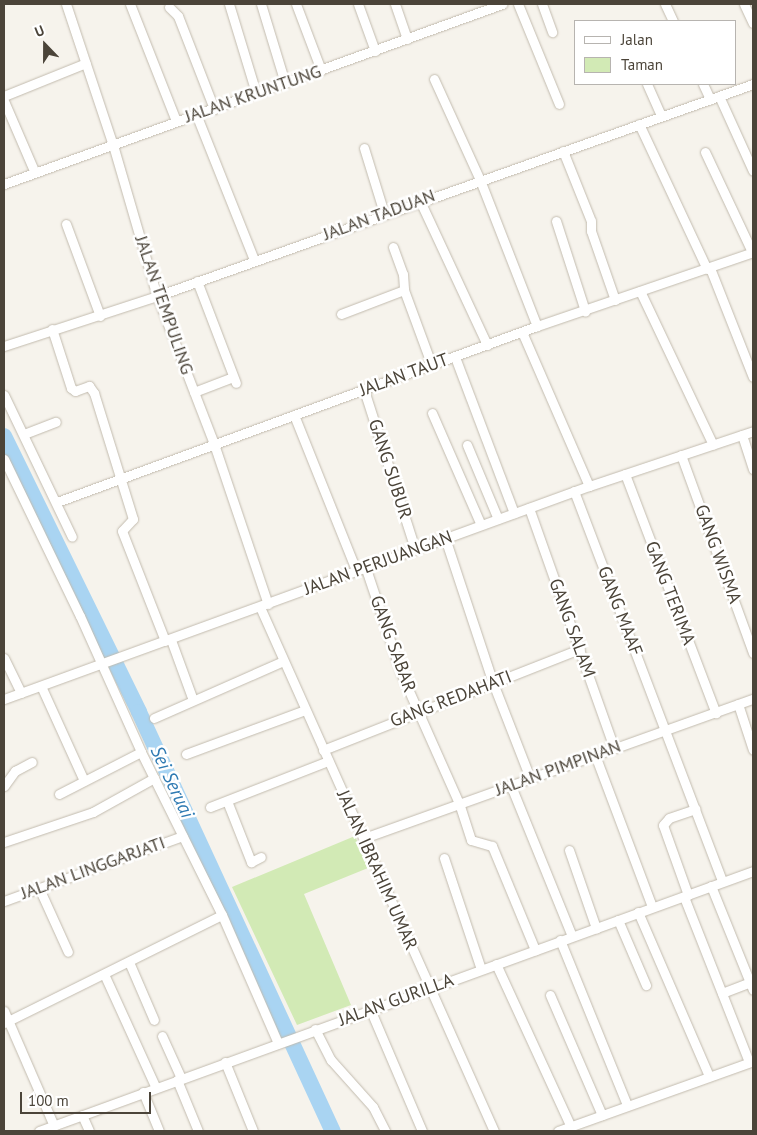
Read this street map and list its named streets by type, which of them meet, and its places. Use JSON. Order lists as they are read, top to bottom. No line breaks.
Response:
{"streets":{"street":["JALAN KRUNTUNG","JALAN TADUAN","JALAN TEMPULING","JALAN TAUT","GANG SUBUR","GANG WISMA","JALAN PERJUANGAN","GANG TERIMA","GANG MAAF","GANG SALAM","GANG SABAR","GANG REDAHATI","JALAN PIMPINAN","JALAN LINGGARJATI","JALAN IBRAHIM UMAR","JALAN GURILLA"]},"crossings":[["JALAN KRUNTUNG","JALAN TEMPULING"],["JALAN TADUAN","JALAN TEMPULING"],["JALAN TEMPULING","JALAN TAUT"],["JALAN TEMPULING","JALAN PERJUANGAN"],["JALAN TEMPULING","JALAN IBRAHIM UMAR"],["JALAN TAUT","GANG SUBUR"],["JALAN TAUT","GANG SABAR"],["GANG SUBUR","JALAN PERJUANGAN"],["GANG WISMA","JALAN PERJUANGAN"],["JALAN PERJUANGAN","GANG TERIMA"],["JALAN PERJUANGAN","GANG MAAF"],["JALAN PERJUANGAN","GANG SALAM"],["JALAN PERJUANGAN","GANG SABAR"],["JALAN PERJUANGAN","JALAN IBRAHIM UMAR"],["GANG TERIMA","JALAN PIMPINAN"],["GANG MAAF","JALAN PIMPINAN"],["GANG MAAF","JALAN GURILLA"],["GANG SALAM","GANG REDAHATI"],["GANG SALAM","JALAN PIMPINAN"],["GANG SABAR","GANG REDAHATI"],["GANG SABAR","JALAN PIMPINAN"],["GANG SABAR","JALAN GURILLA"],["GANG REDAHATI","JALAN IBRAHIM UMAR"],["JALAN PIMPINAN","JALAN IBRAHIM UMAR"],["JALAN IBRAHIM UMAR","JALAN GURILLA"]],"water":["Sei Seruai"],"legend":["Jalan","Taman"],"scale_bar":"100 m","north":"top"}
